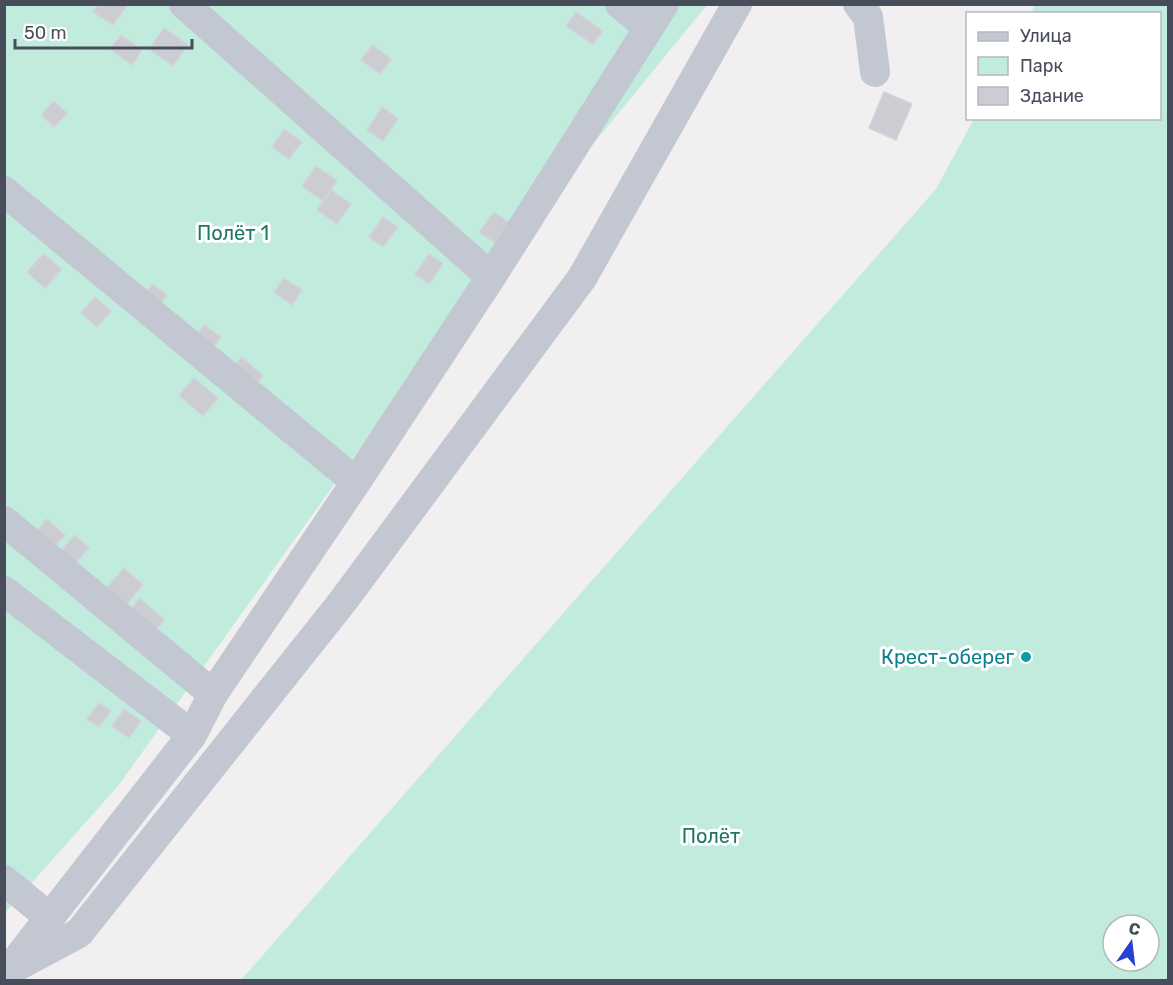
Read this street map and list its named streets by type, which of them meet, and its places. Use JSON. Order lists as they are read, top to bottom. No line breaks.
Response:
{"parks":["Полёт 1","Полёт"],"places":["Крест-оберег"],"legend":["Улица","Парк","Здание"],"scale_bar":"50 m","north":"top"}
